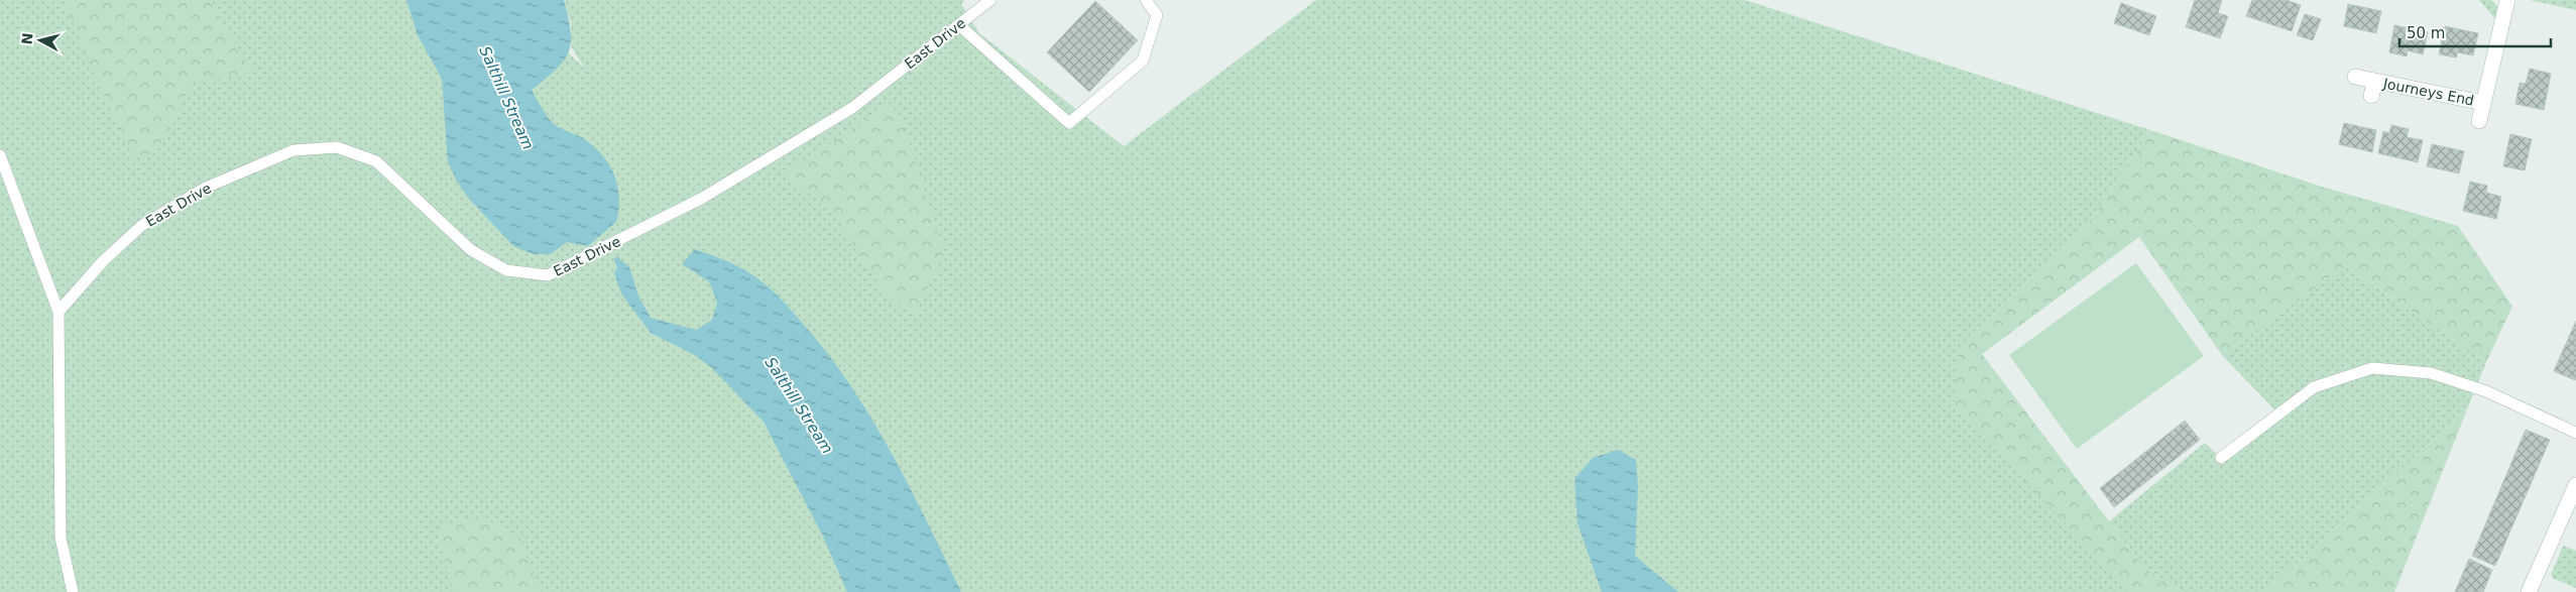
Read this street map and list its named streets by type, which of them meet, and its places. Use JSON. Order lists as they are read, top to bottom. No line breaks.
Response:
{"streets":{"street":["Journeys End"],"lane":["East Drive"]},"water":["Salthill Stream"],"scale_bar":"50 m","north":"left"}
